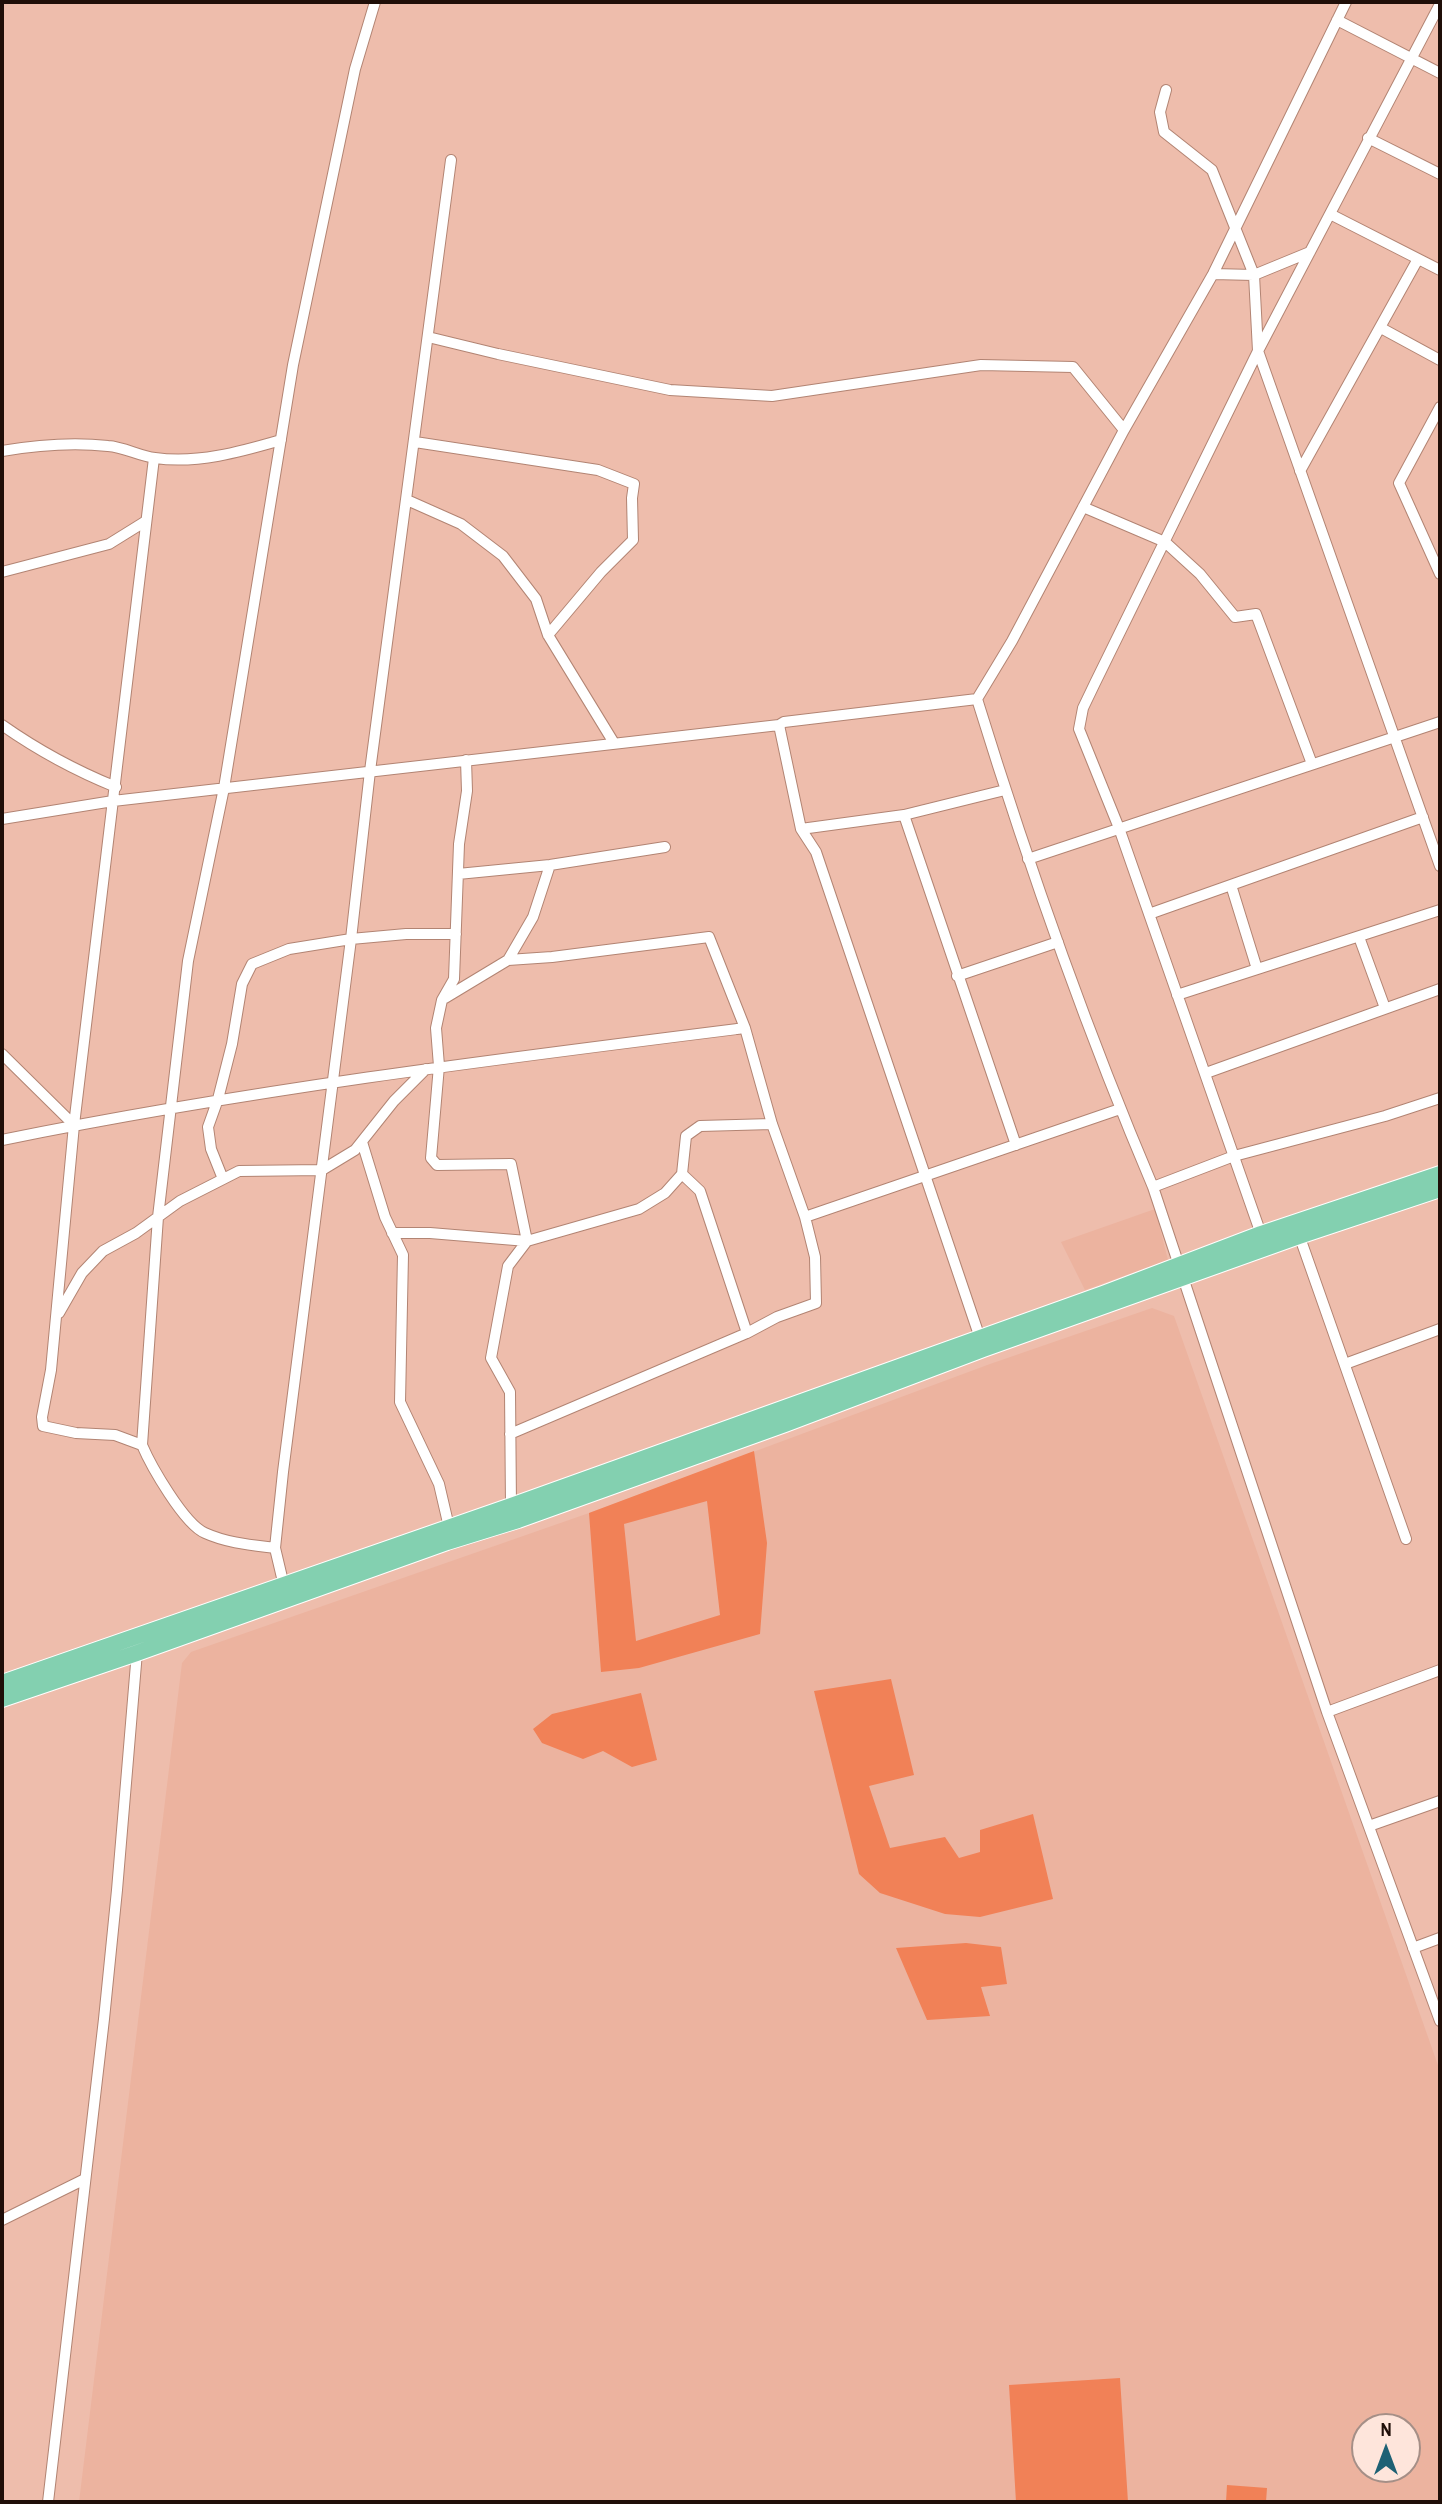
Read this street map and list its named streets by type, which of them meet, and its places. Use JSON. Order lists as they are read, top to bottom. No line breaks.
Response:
{"north":"top"}
